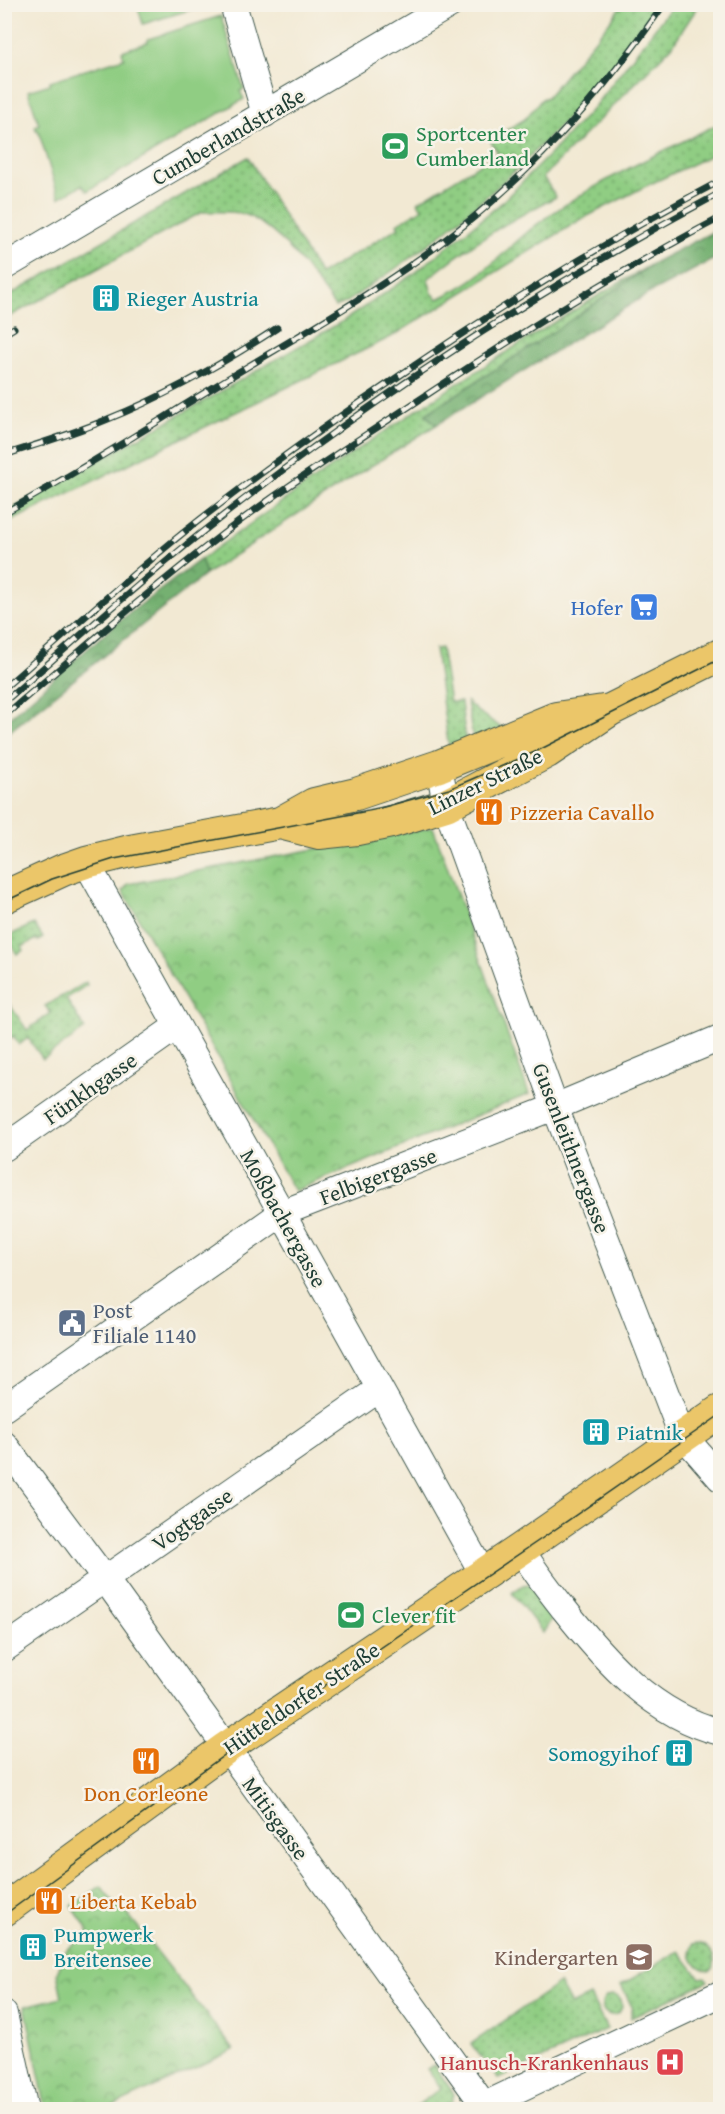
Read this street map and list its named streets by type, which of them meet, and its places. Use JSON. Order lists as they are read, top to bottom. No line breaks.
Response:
{"streets":{"main road":["Linzer Straße","Hütteldorfer Straße"],"street":["Cumberlandstraße","Fünkhgasse","Gusenleithnergasse","Felbigergasse","Moßbachergasse","Vogtgasse","Mitisgasse"]},"crossings":[["Linzer Straße","Gusenleithnergasse"],["Linzer Straße","Moßbachergasse"],["Fünkhgasse","Moßbachergasse"],["Gusenleithnergasse","Felbigergasse"],["Gusenleithnergasse","Hütteldorfer Straße"],["Felbigergasse","Moßbachergasse"],["Moßbachergasse","Vogtgasse"],["Moßbachergasse","Hütteldorfer Straße"],["Vogtgasse","Mitisgasse"],["Hütteldorfer Straße","Mitisgasse"]],"places":{"sports":["Sportcenter Cumberland","Clever fit"],"building":["Rieger Austria","Piatnik","Somogyihof","Pumpwerk Breitensee"],"supermarket":["Hofer"],"restaurant":["Pizzeria Cavallo","Don Corleone","Liberta Kebab"],"public building":["Post Filiale 1140"],"school or university":["Kindergarten"],"hospital":["Hanusch-Krankenhaus"]}}
